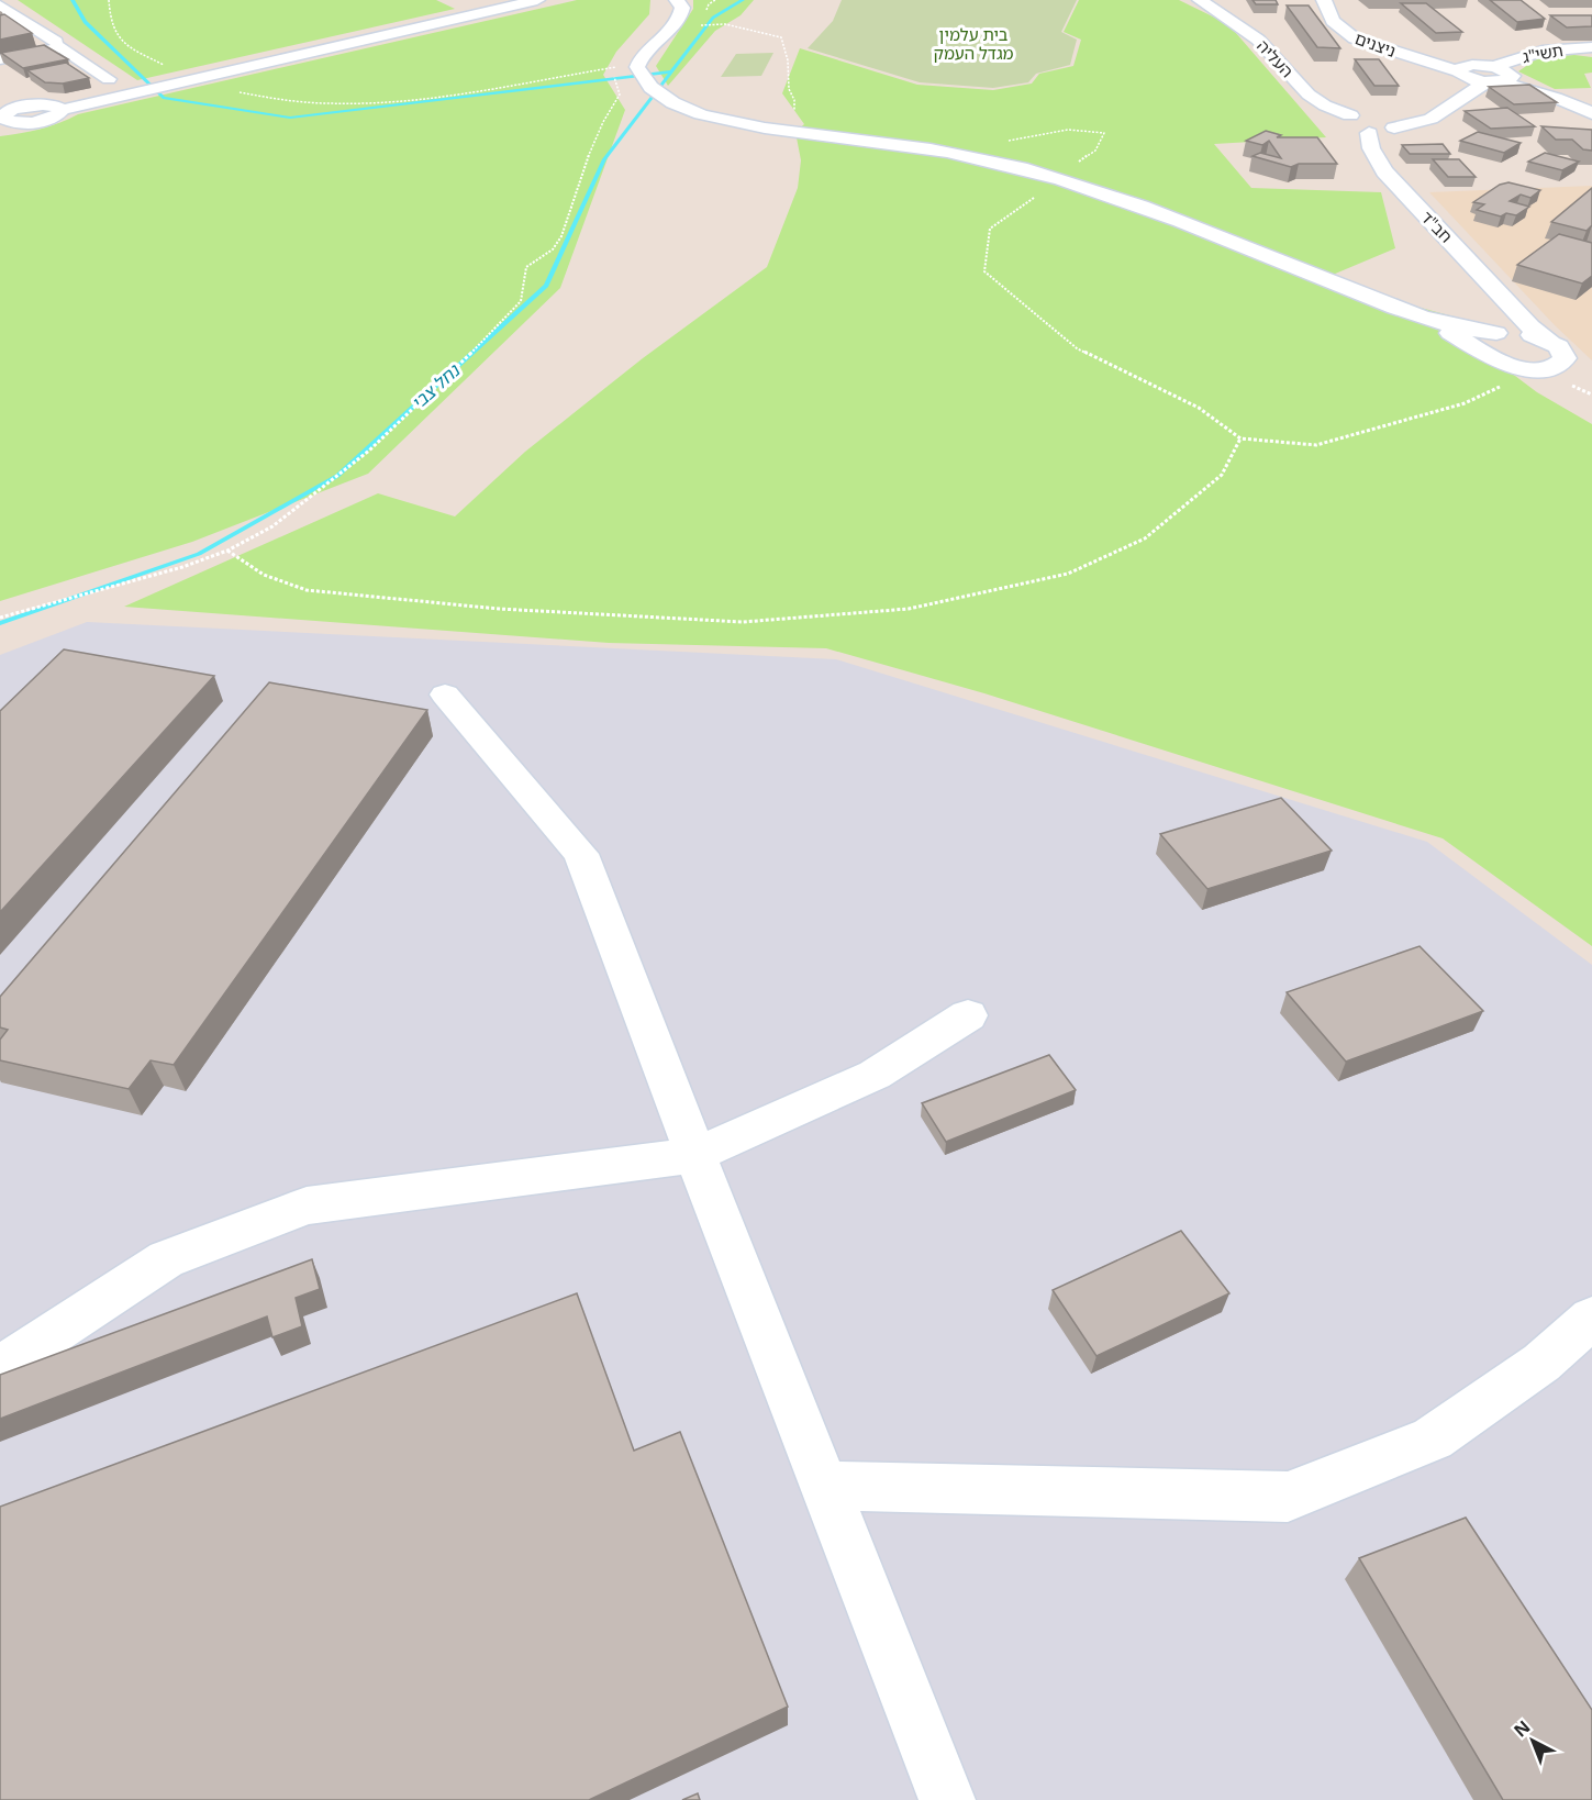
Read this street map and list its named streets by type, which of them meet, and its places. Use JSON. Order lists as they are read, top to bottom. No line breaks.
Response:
{"streets":{"street":["ניצנים","תשי\"ג","העליה","חב\"ד"]},"crossings":[["ניצנים","תשי\"ג"],["העליה","חב\"ד"]],"water":["נחל צבי"],"parks":["בית עלמין מגדל העמק"],"north":"top left"}
